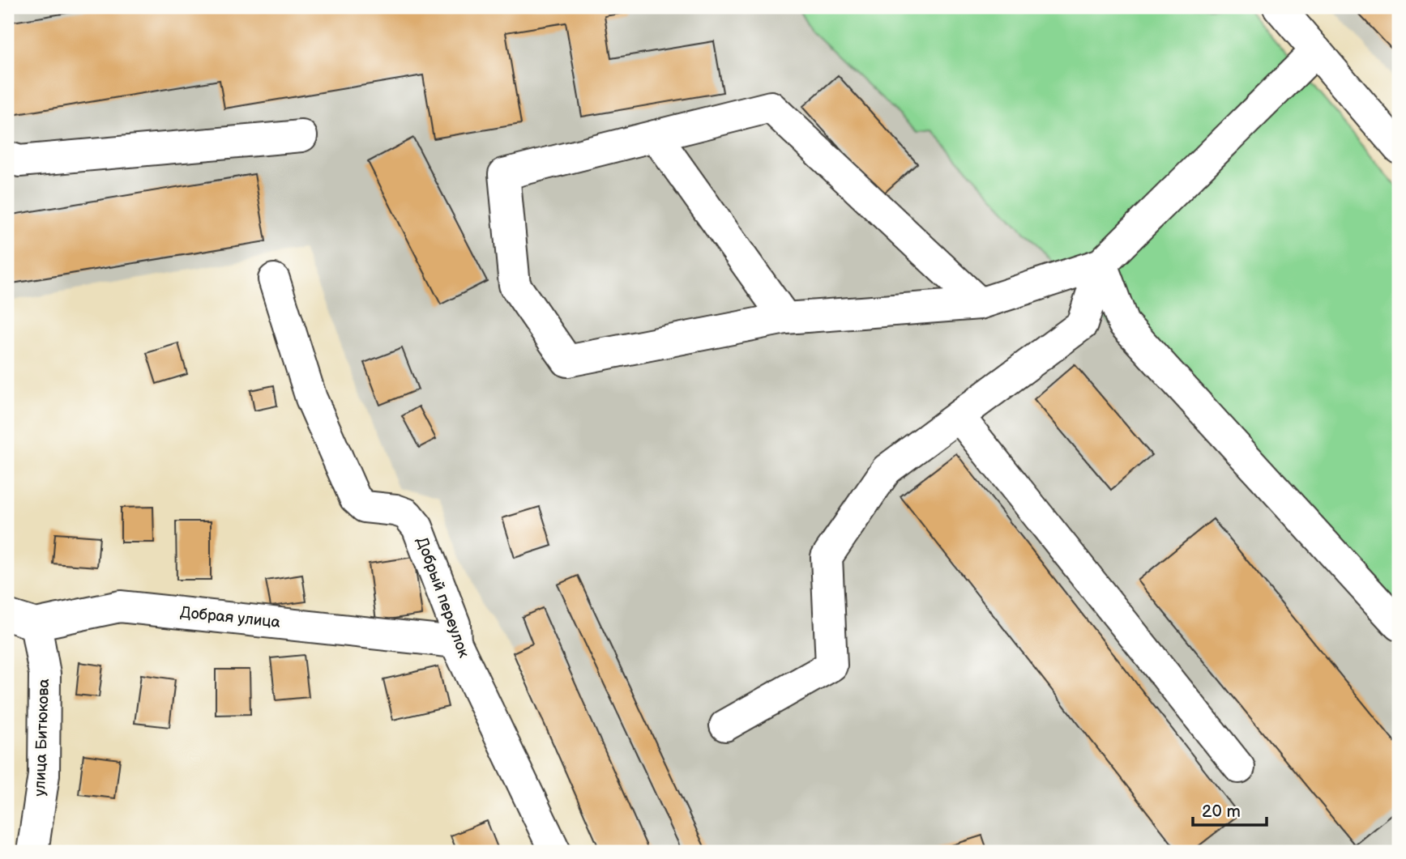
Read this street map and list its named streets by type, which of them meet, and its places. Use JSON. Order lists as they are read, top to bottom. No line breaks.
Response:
{"streets":{"street":["Добрый переулок","Добрая улица","улица Битюкова"]},"crossings":[["Добрый переулок","Добрая улица"],["Добрая улица","улица Битюкова"]],"scale_bar":"20 m"}
